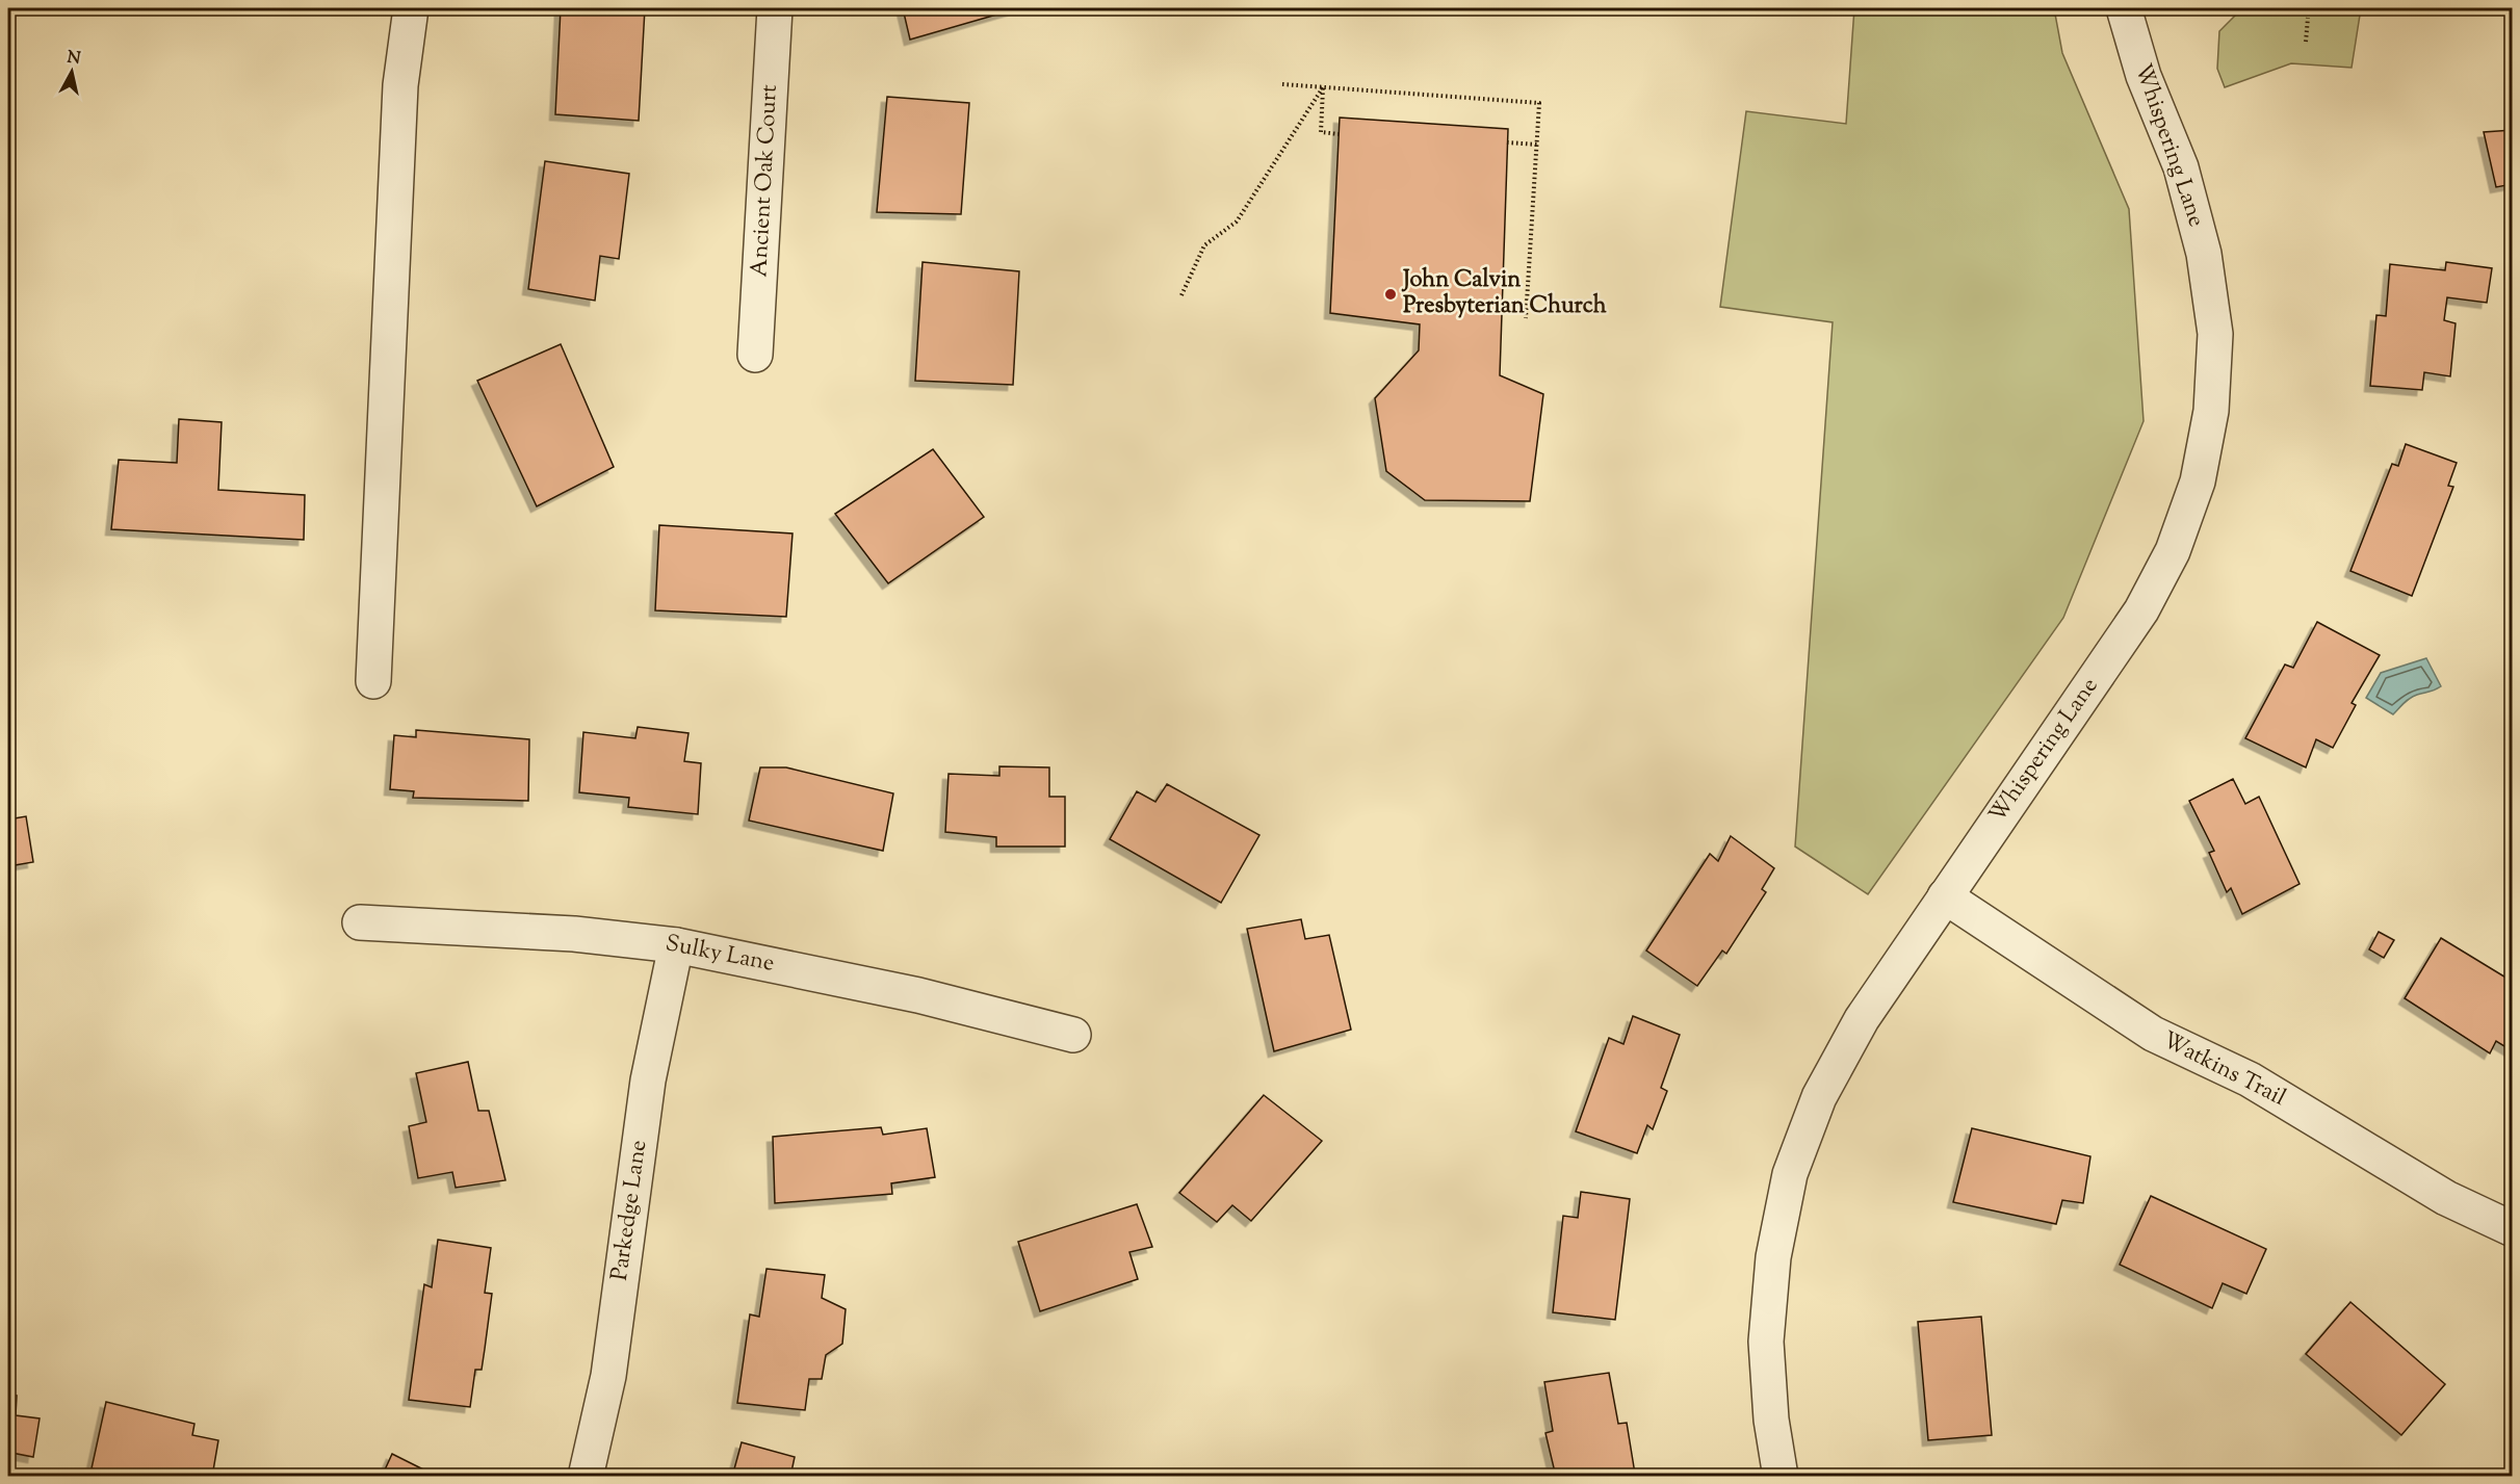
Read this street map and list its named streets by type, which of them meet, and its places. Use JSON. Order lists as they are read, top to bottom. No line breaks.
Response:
{"streets":{"street":["Whispering Lane","Ancient Oak Court","Sulky Lane","Watkins Trail","Parkedge Lane"]},"crossings":[["Whispering Lane","Watkins Trail"],["Sulky Lane","Parkedge Lane"]],"places":["John Calvin Presbyterian Church"],"north":"top"}
